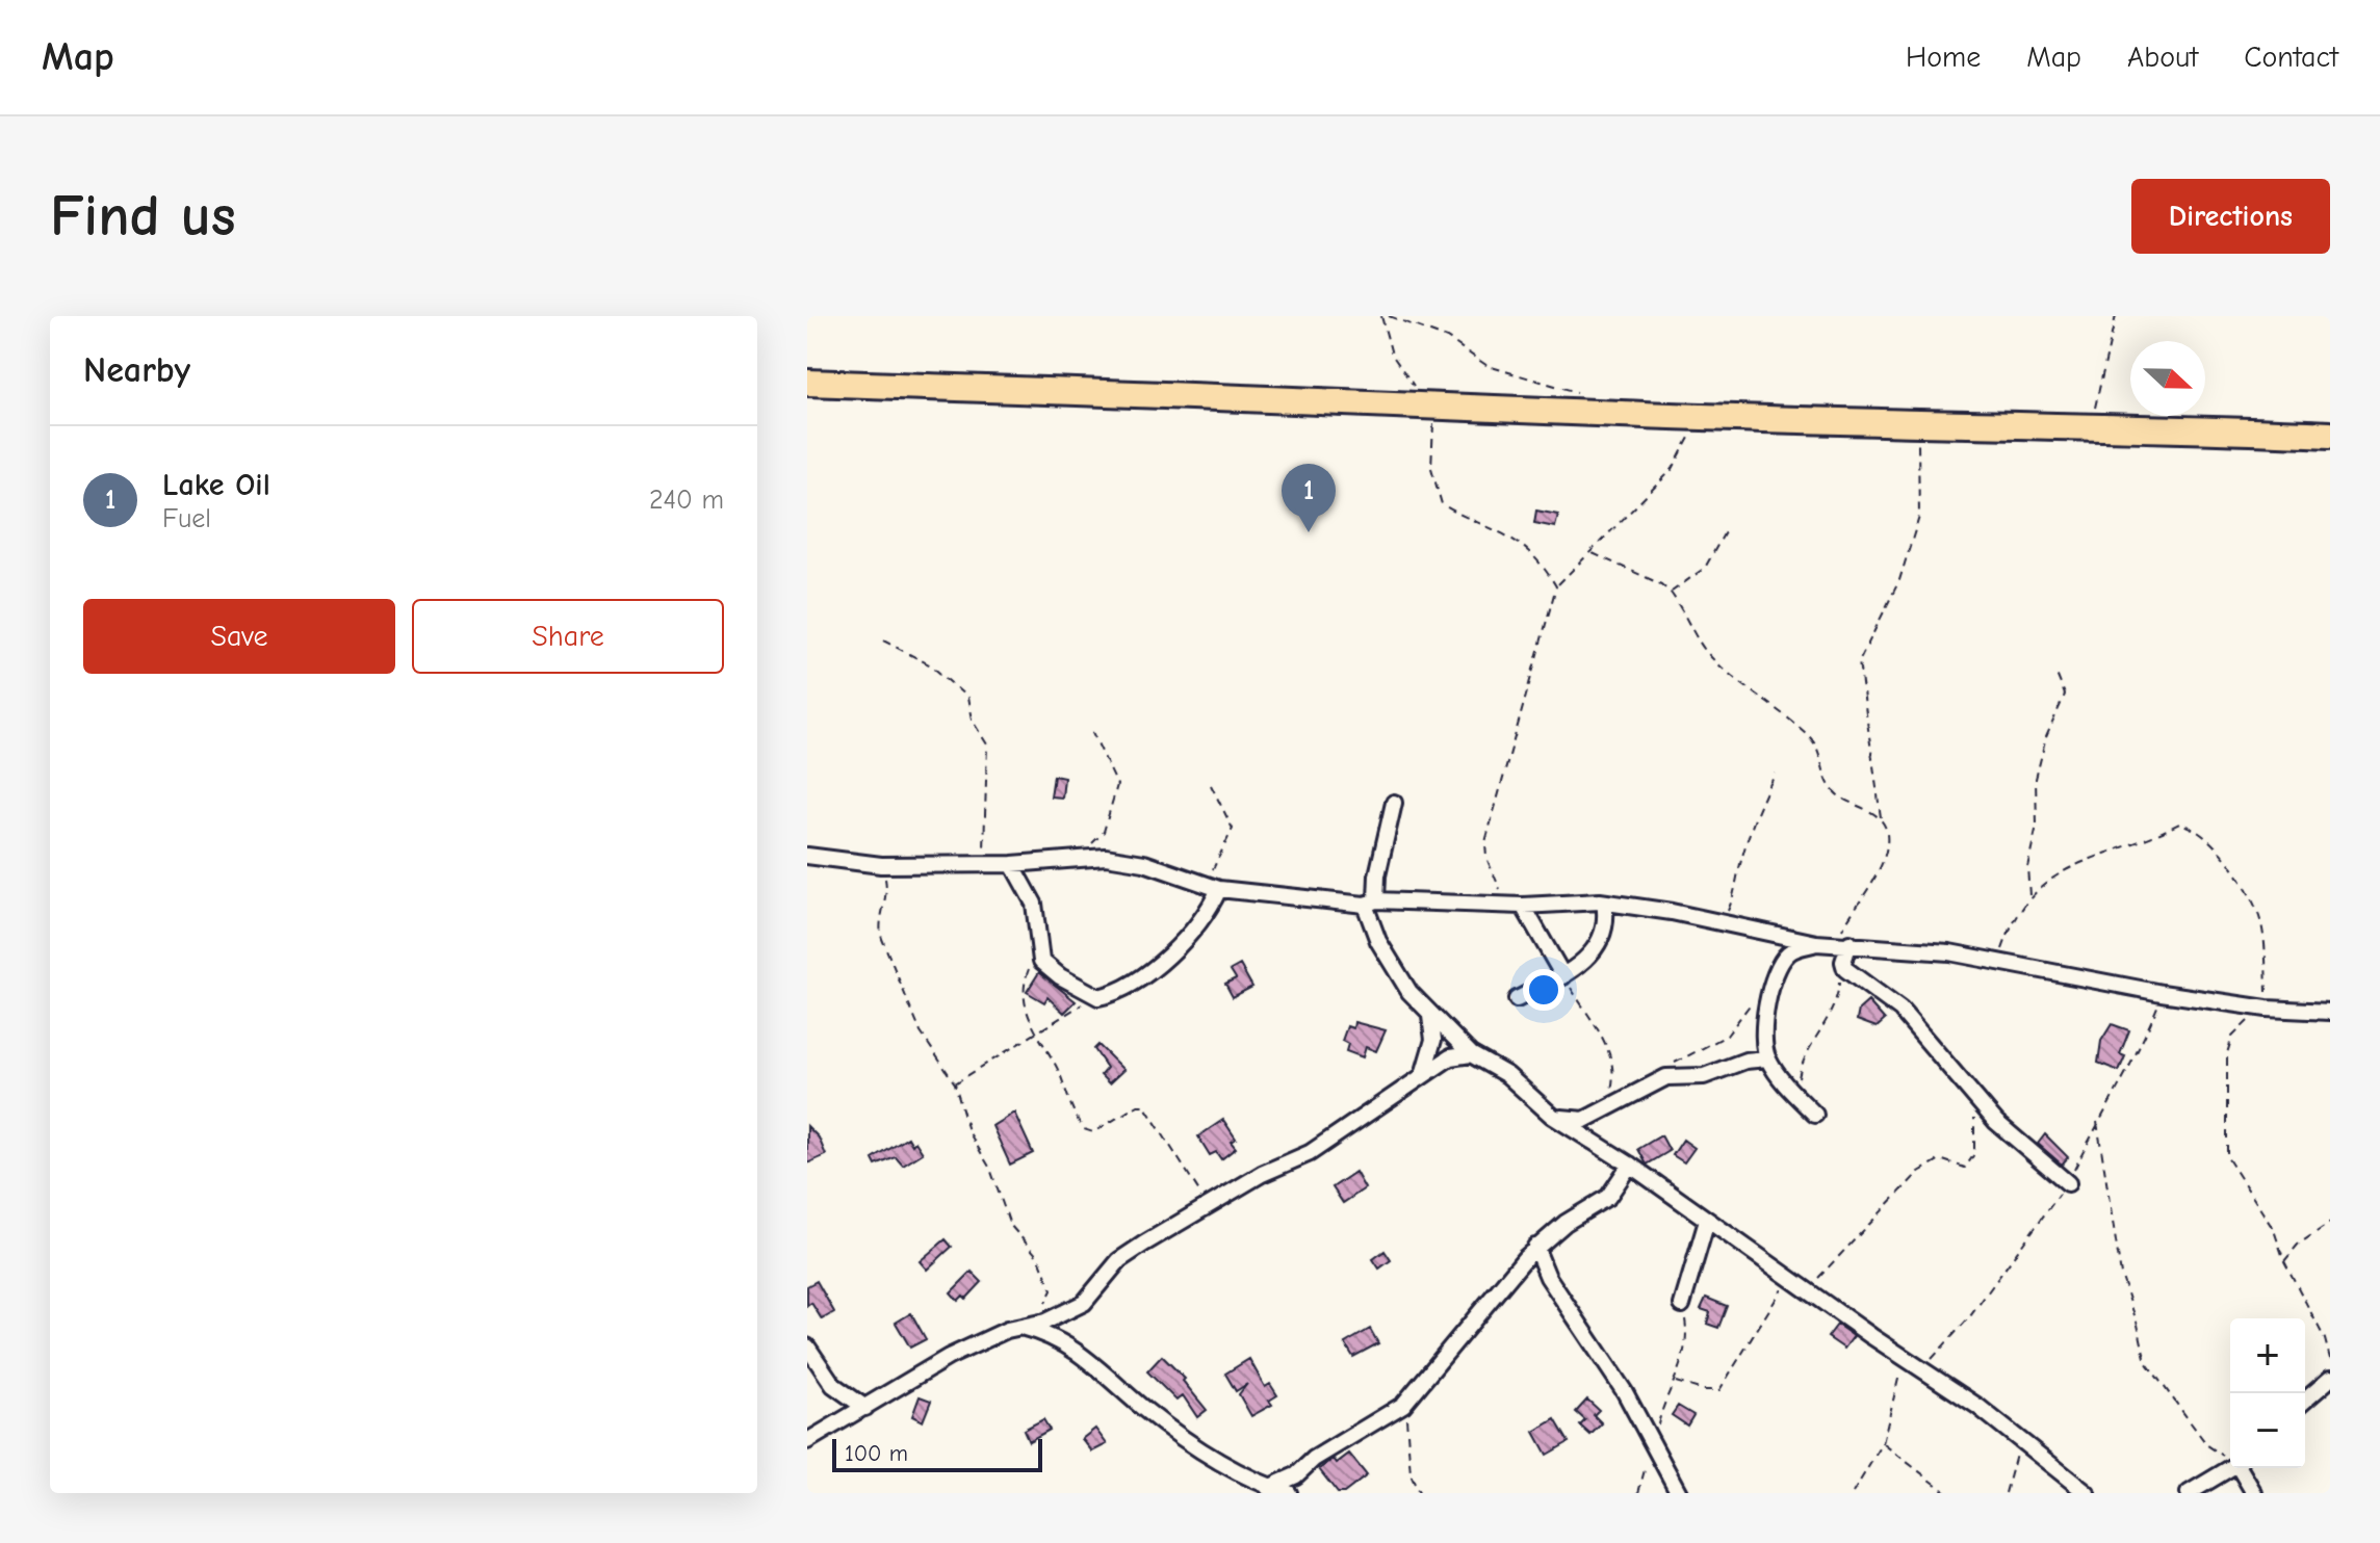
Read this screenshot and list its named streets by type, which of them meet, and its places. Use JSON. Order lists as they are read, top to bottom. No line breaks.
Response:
{"scale_bar":"100 m","north":"right","page":{"header":"Map","nav":["Home","Map","About","Contact"],"buttons":["Directions",["Save","Share"]],"title":"Find us","heading":"Nearby","list":[{"mark":"1","name":"Lake Oil","note":"Fuel","value":"240 m"}],"pins":"1","map_buttons":["+","−"],"scale":"100 m"}}
